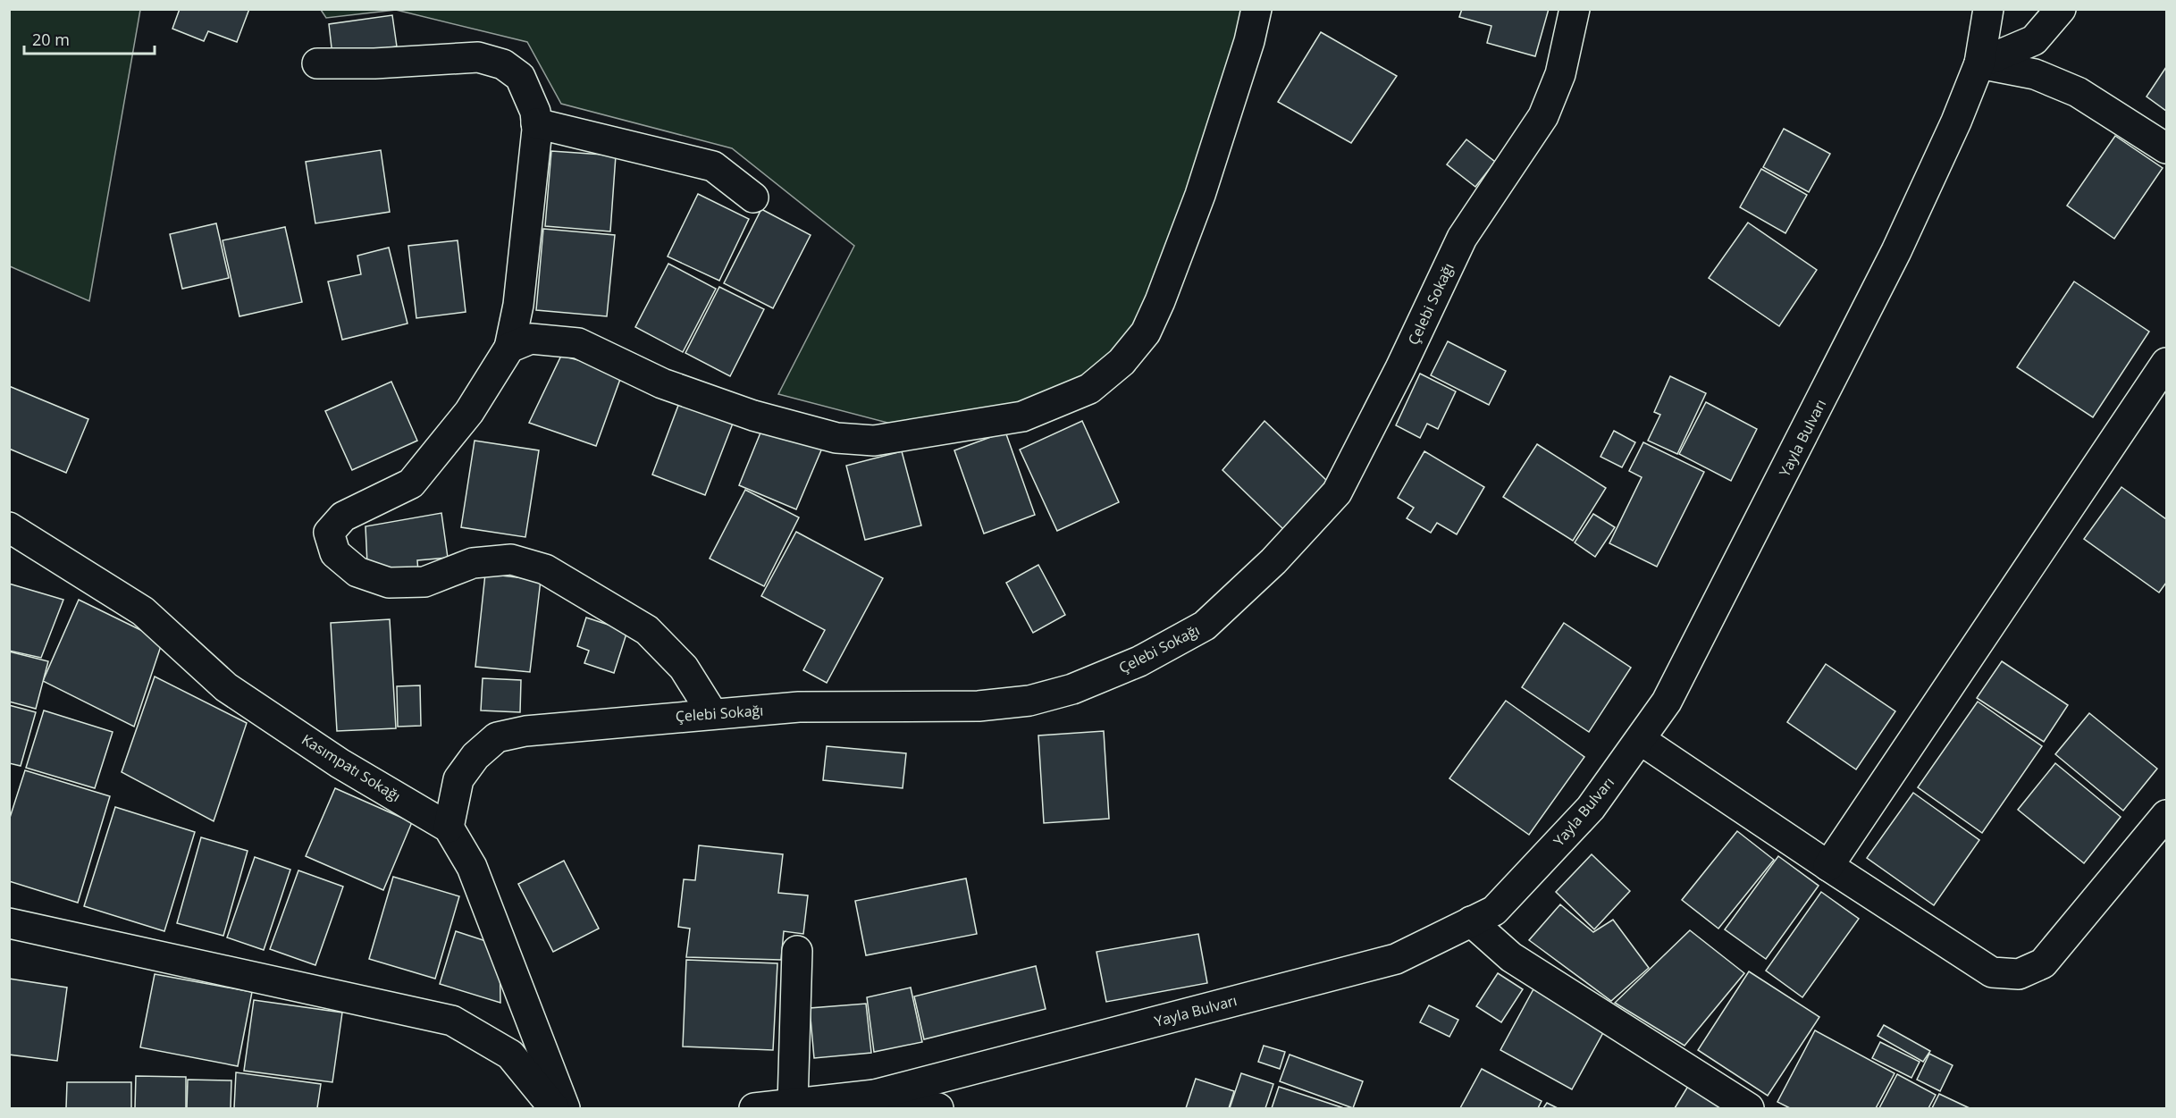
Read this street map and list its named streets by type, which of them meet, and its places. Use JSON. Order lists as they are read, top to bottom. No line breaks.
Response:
{"streets":{"street":["Çelebi Sokağı","Yayla Bulvarı","Kasımpatı Sokağı"]},"crossings":[["Çelebi Sokağı","Kasımpatı Sokağı"]],"scale_bar":"20 m"}
